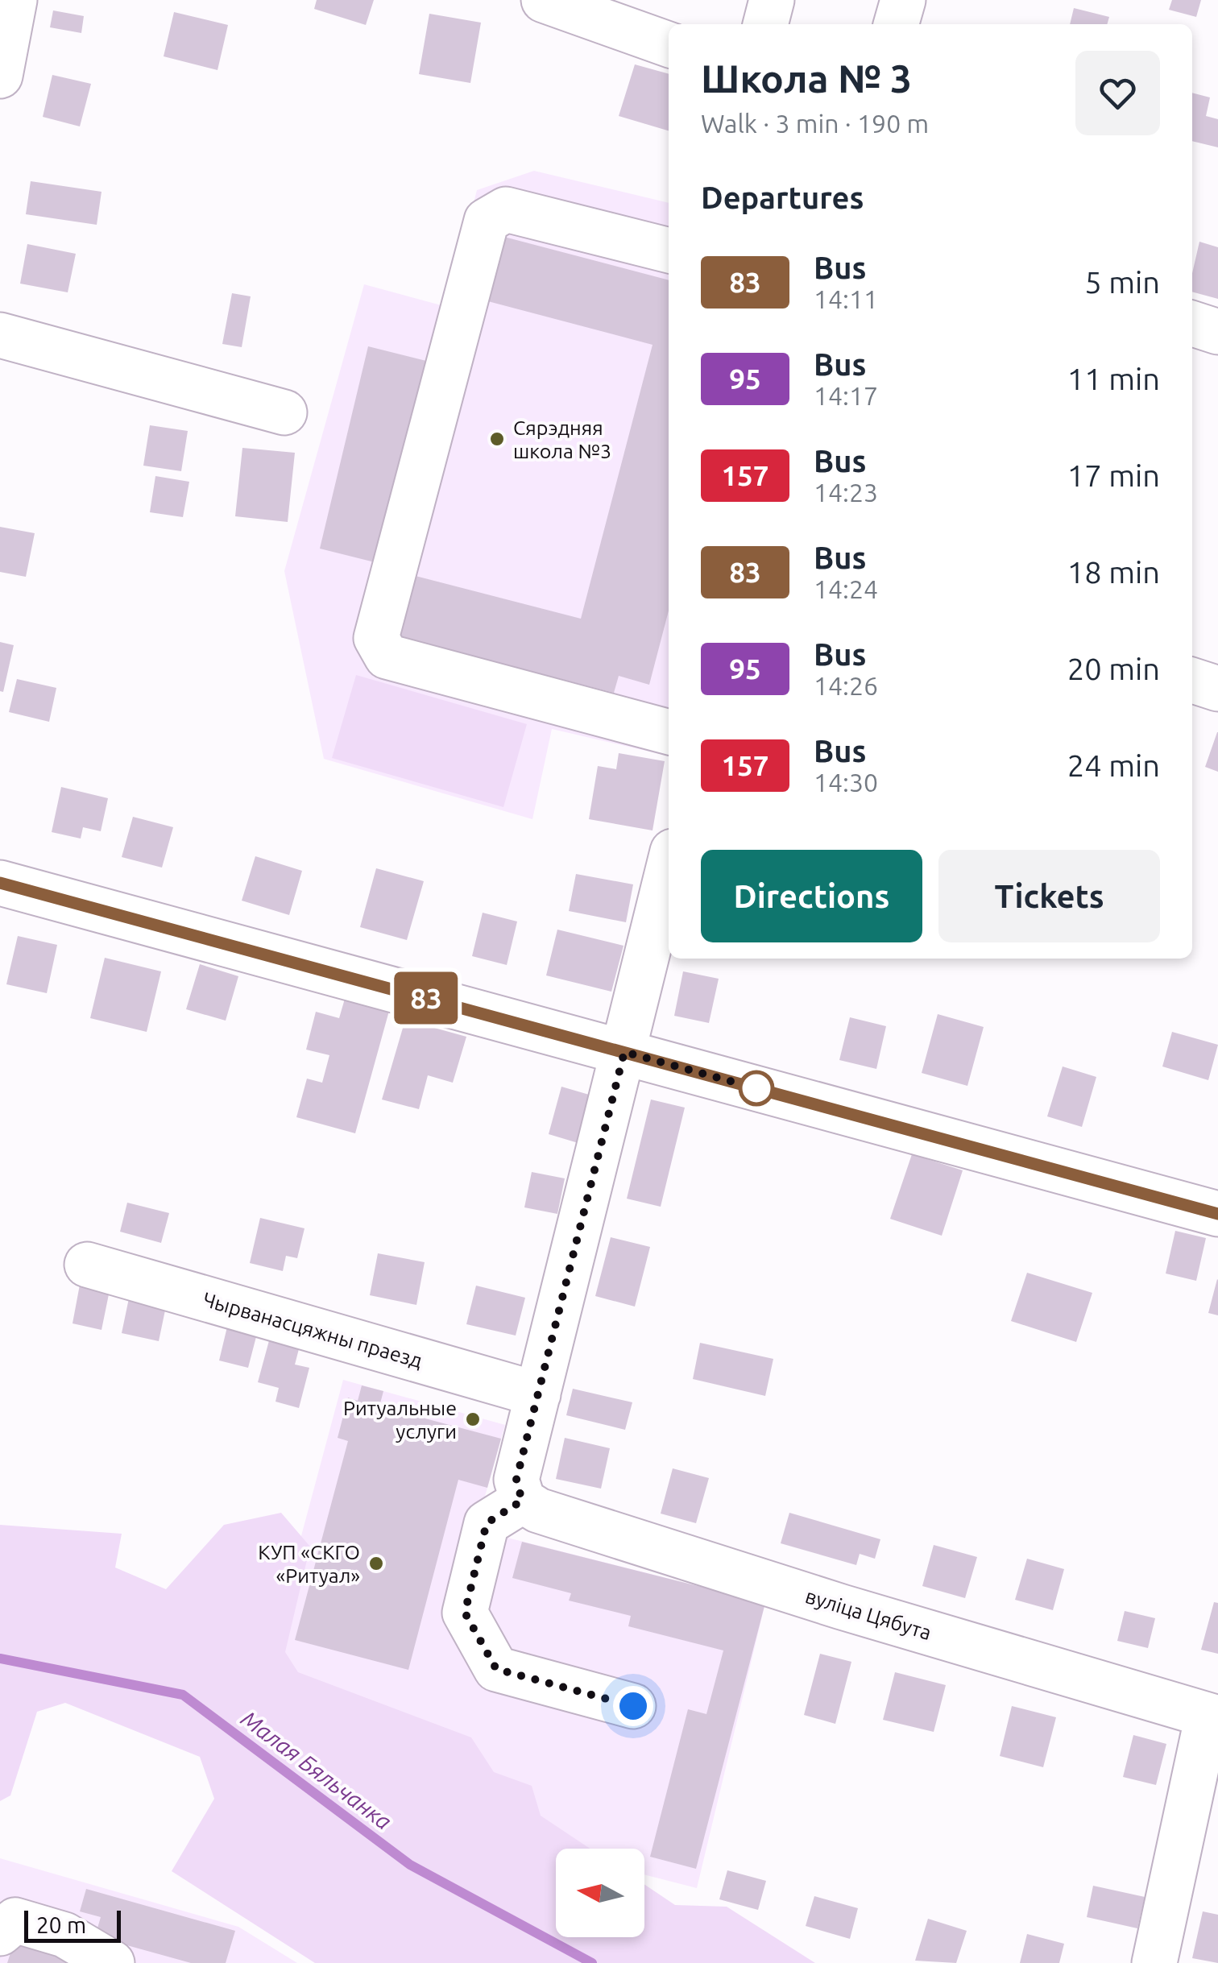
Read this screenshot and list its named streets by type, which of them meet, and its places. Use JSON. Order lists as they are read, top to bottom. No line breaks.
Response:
{"streets":{"street":["Чырванасцяжны праезд","вуліца Цябута"]},"water":["Малая Бяльчанка"],"places":["Сярэдняя школа №3","Ритуальные услуги","КУП «СКГО «Ритуал»"],"lines":["bus line 83"],"scale_bar":"20 m","north":"left","page":{"on_map":"83","heading":[["Школа № 3","Walk · 3 min · 190 m"],"Departures"],"list":[{"mark":"83","name":"Bus","note":"14:11","value":"5 min"},{"mark":"95","name":"Bus","note":"14:17","value":"11 min"},{"mark":"157","name":"Bus","note":"14:23","value":"17 min"},{"mark":"83","name":"Bus","note":"14:24","value":"18 min"},{"mark":"95","name":"Bus","note":"14:26","value":"20 min"},{"mark":"157","name":"Bus","note":"14:30","value":"24 min"}],"buttons":["Directions","Tickets"],"scale":"20 m"}}
